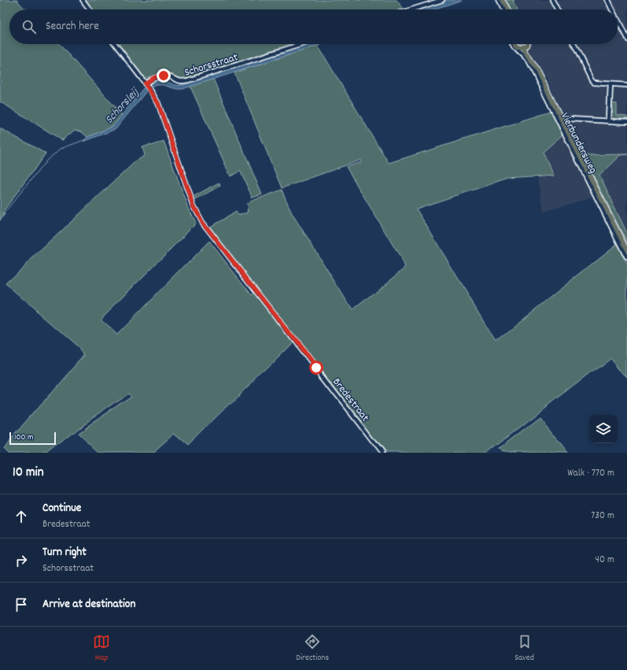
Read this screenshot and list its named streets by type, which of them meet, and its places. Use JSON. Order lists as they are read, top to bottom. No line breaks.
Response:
{"streets":{"main road":["Vierbundersweg"],"street":["Schorsstraat","Bredestraat"]},"crossings":[["Schorsstraat","Bredestraat"]],"water":["Schorsleij"],"scale_bar":"100 m","page":{"search":"Search here","scale":"100 m","heading":["10 min","Walk · 770 m"],"list":[["Continue","Bredestraat","730 m"],["Turn right","Schorsstraat","40 m"],"Arrive at destination"],"nav":["Map","Directions","Saved"]}}
